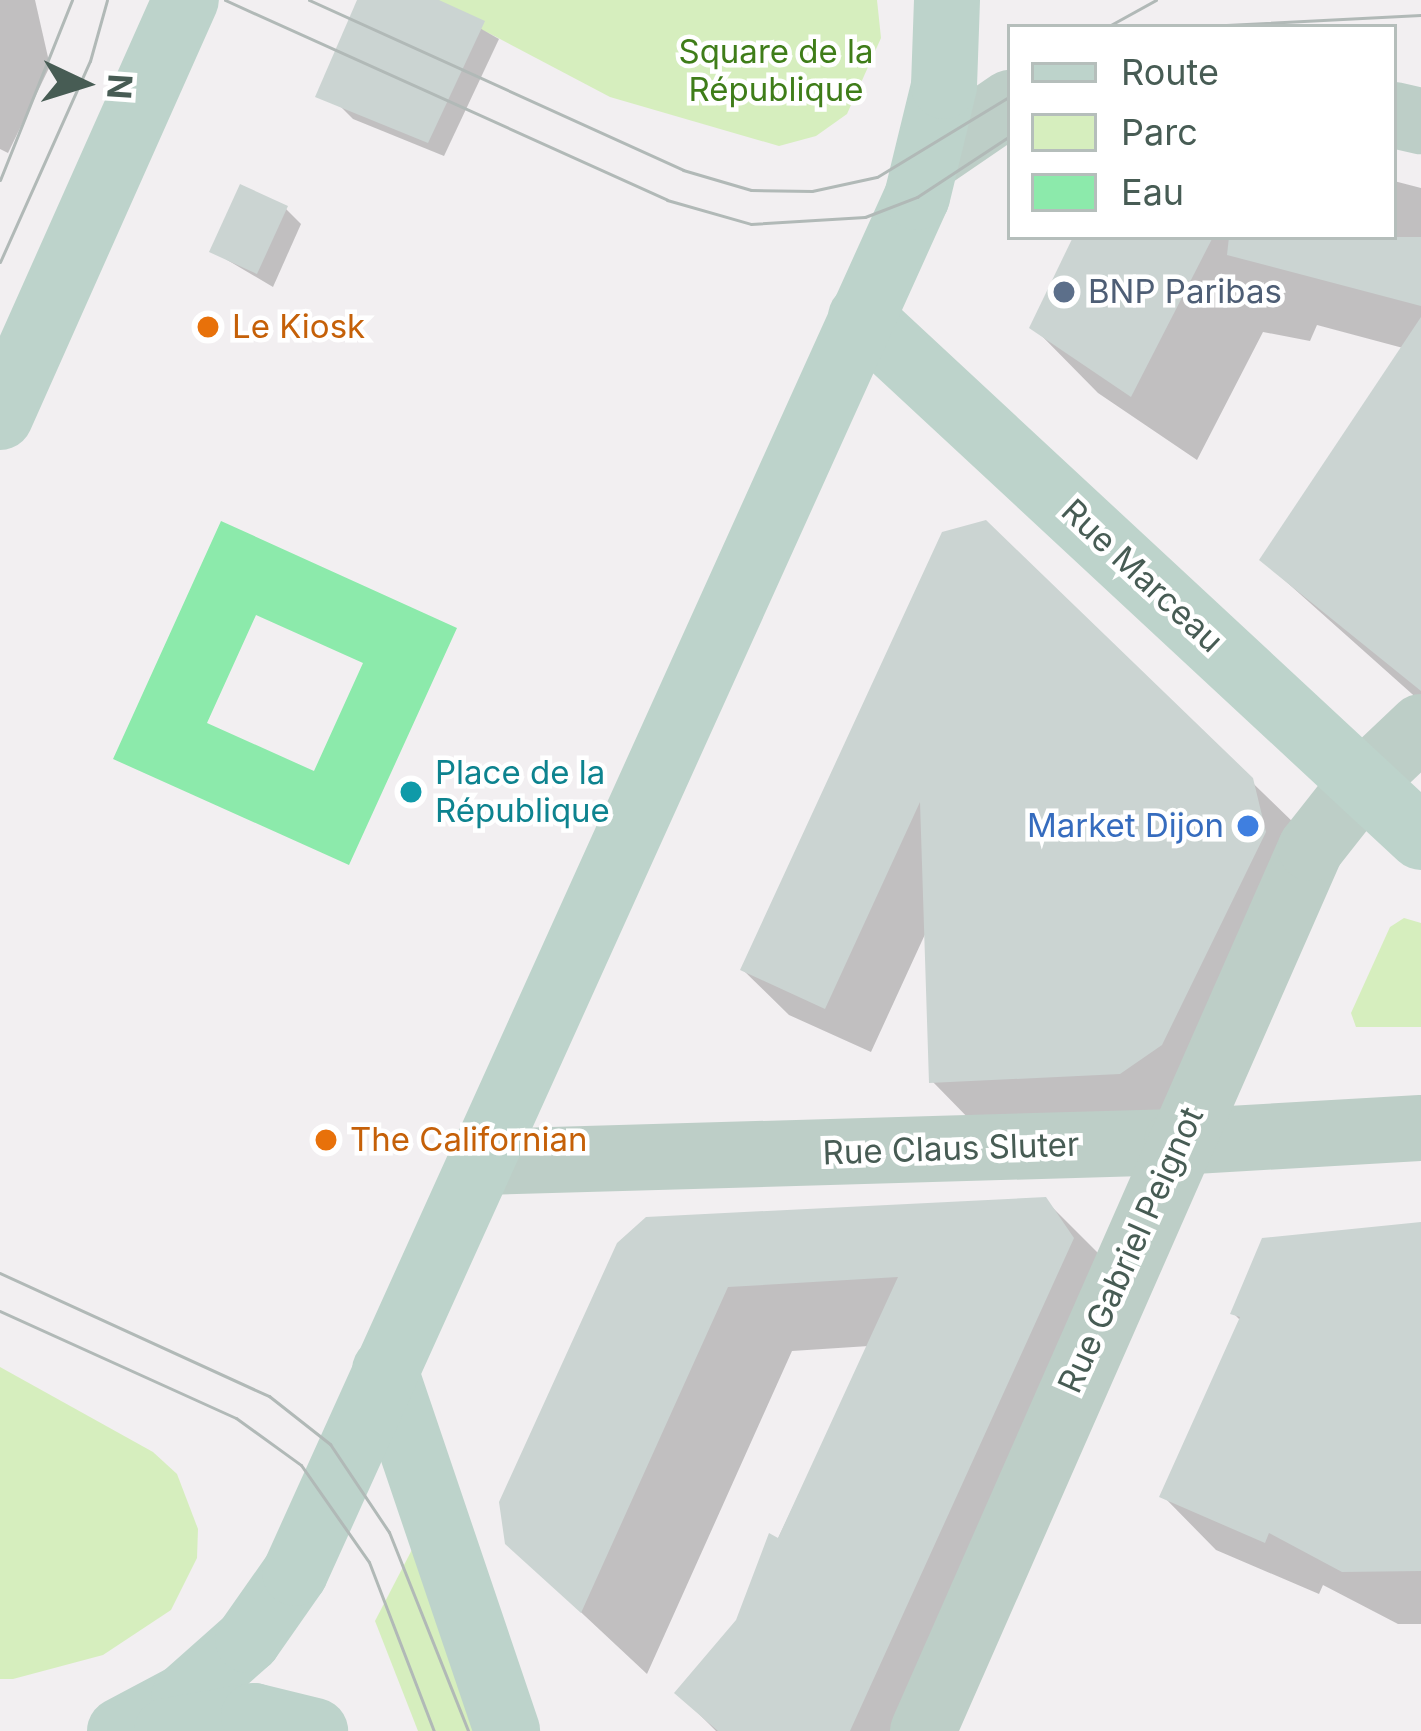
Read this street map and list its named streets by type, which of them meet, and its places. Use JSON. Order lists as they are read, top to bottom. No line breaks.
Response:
{"streets":{"main road":["Rue Marceau"],"street":["Rue Claus Sluter","Rue Gabriel Peignot"]},"crossings":[["Rue Marceau","Rue Gabriel Peignot"],["Rue Claus Sluter","Rue Gabriel Peignot"]],"parks":["Square de la République"],"places":["BNP Paribas","Le Kiosk","Place de la République","Market Dijon","The Californian"],"legend":["Route","Parc","Eau"],"north":"right"}
